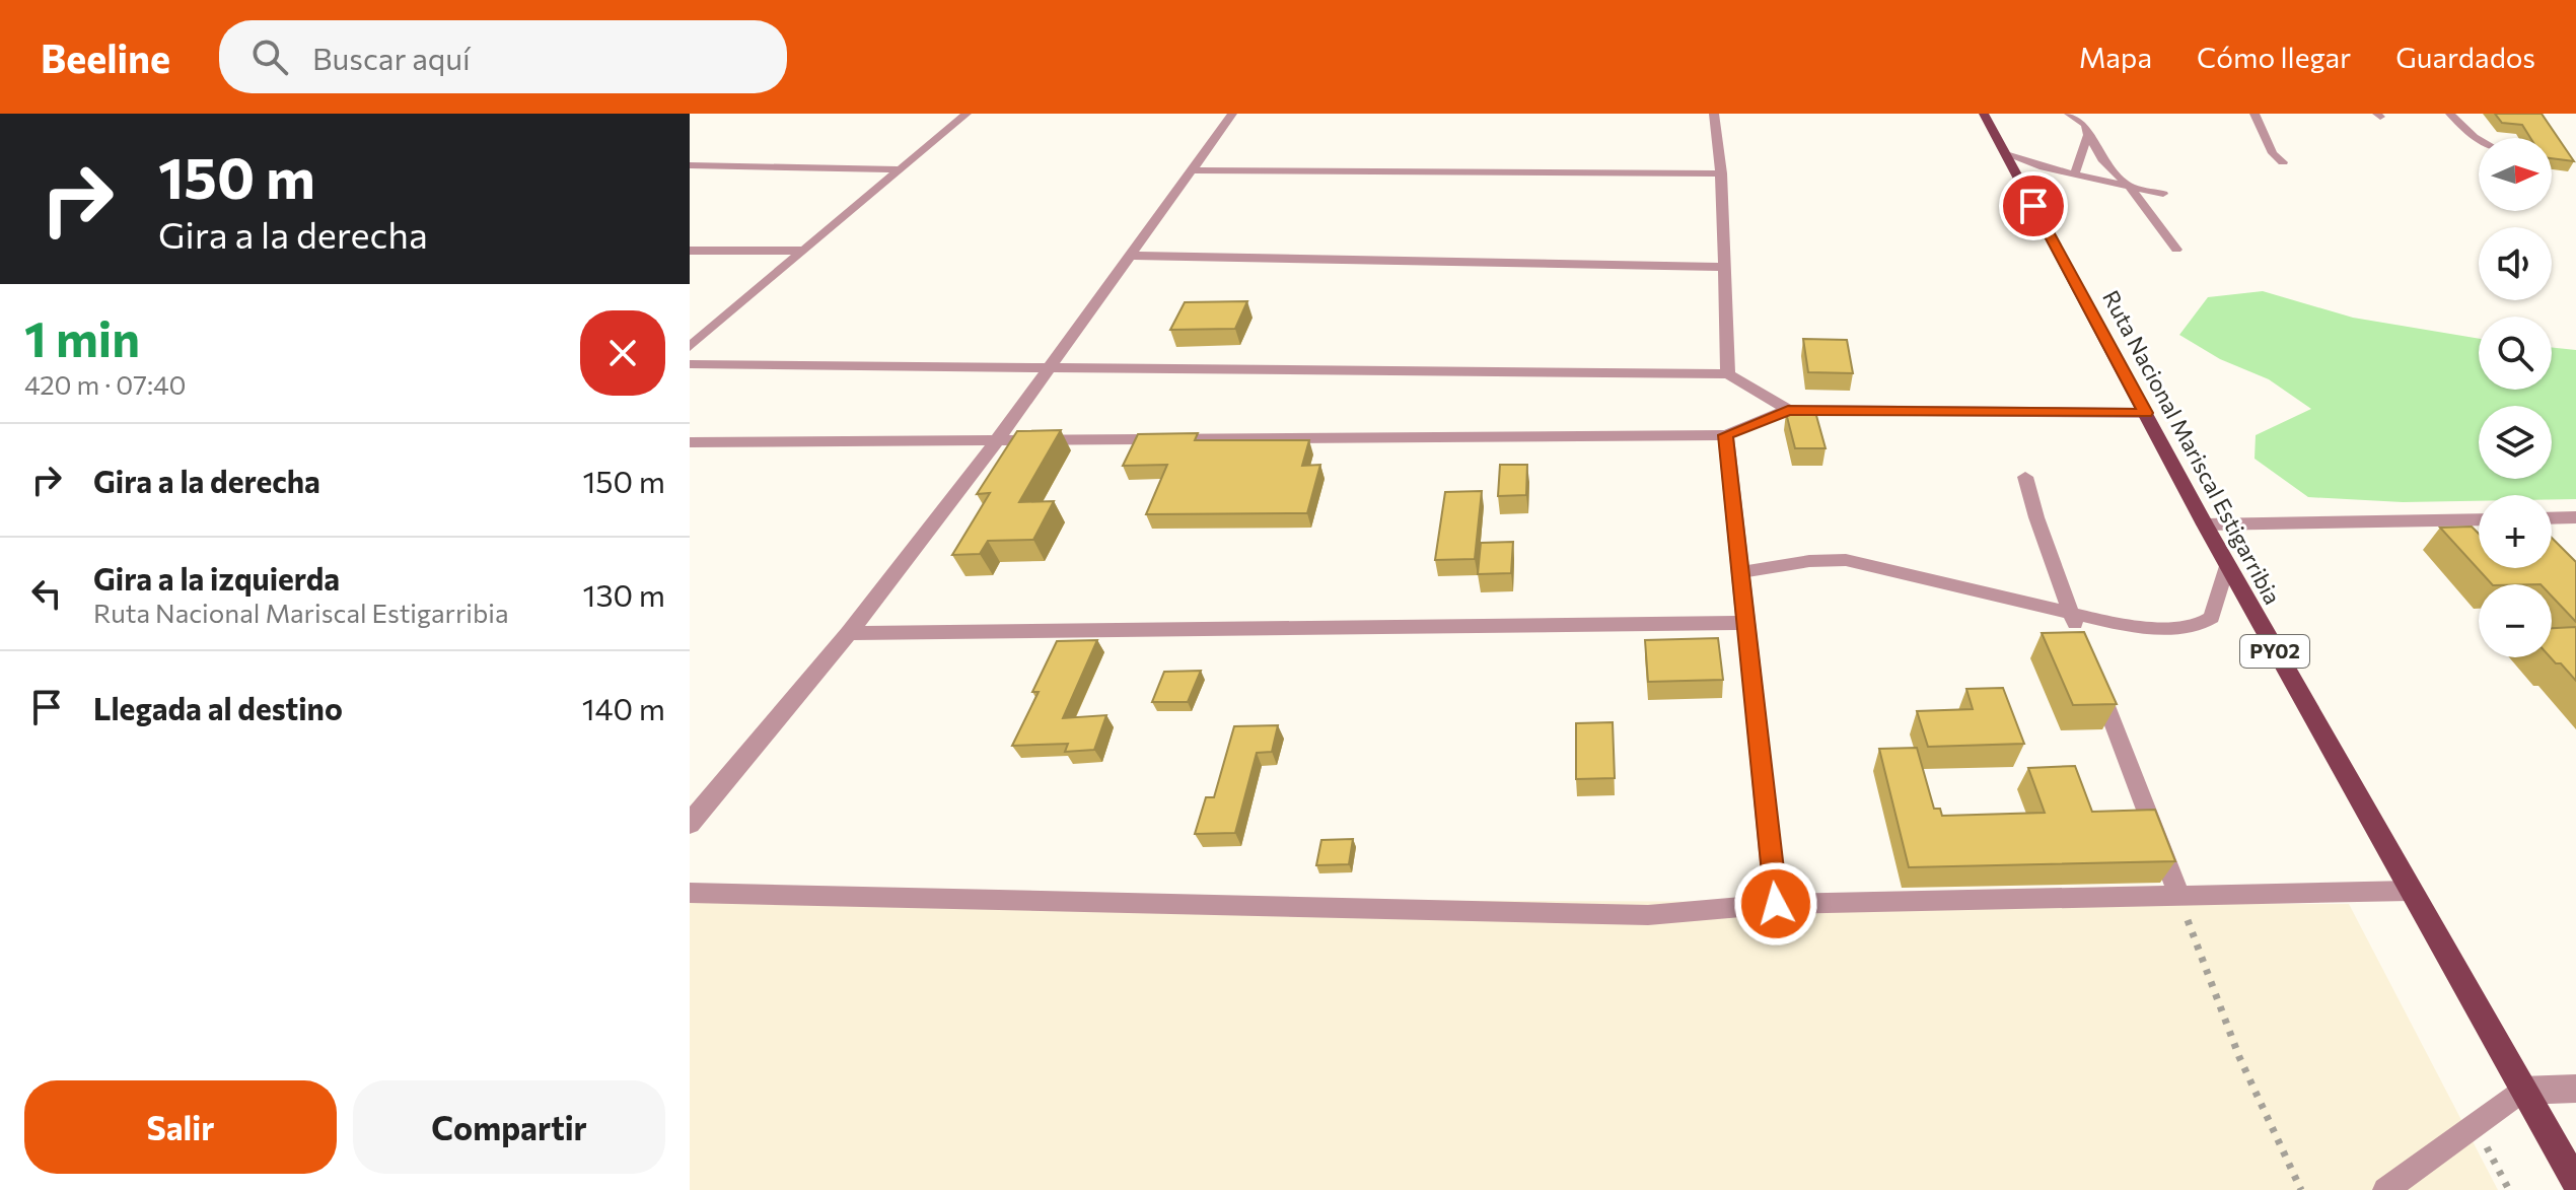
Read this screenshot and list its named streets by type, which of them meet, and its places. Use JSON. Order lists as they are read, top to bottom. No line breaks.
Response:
{"streets":{"main road":["Ruta Nacional Mariscal Estigarribia","PY02"]},"north":"right","page":{"header":"Beeline","search":"Buscar aquí","nav":["Mapa","Cómo llegar","Guardados"],"turn":["150 m","Gira a la derecha"],"map_buttons":["+","−"],"heading":["1 min","420 m · 07:40"],"list":[{"name":"Gira a la derecha","value":"150 m"},{"name":"Gira a la izquierda","note":"Ruta Nacional Mariscal Estigarribia","value":"130 m"},{"name":"Llegada al destino","value":"140 m"}],"buttons":["Salir","Compartir"]}}
